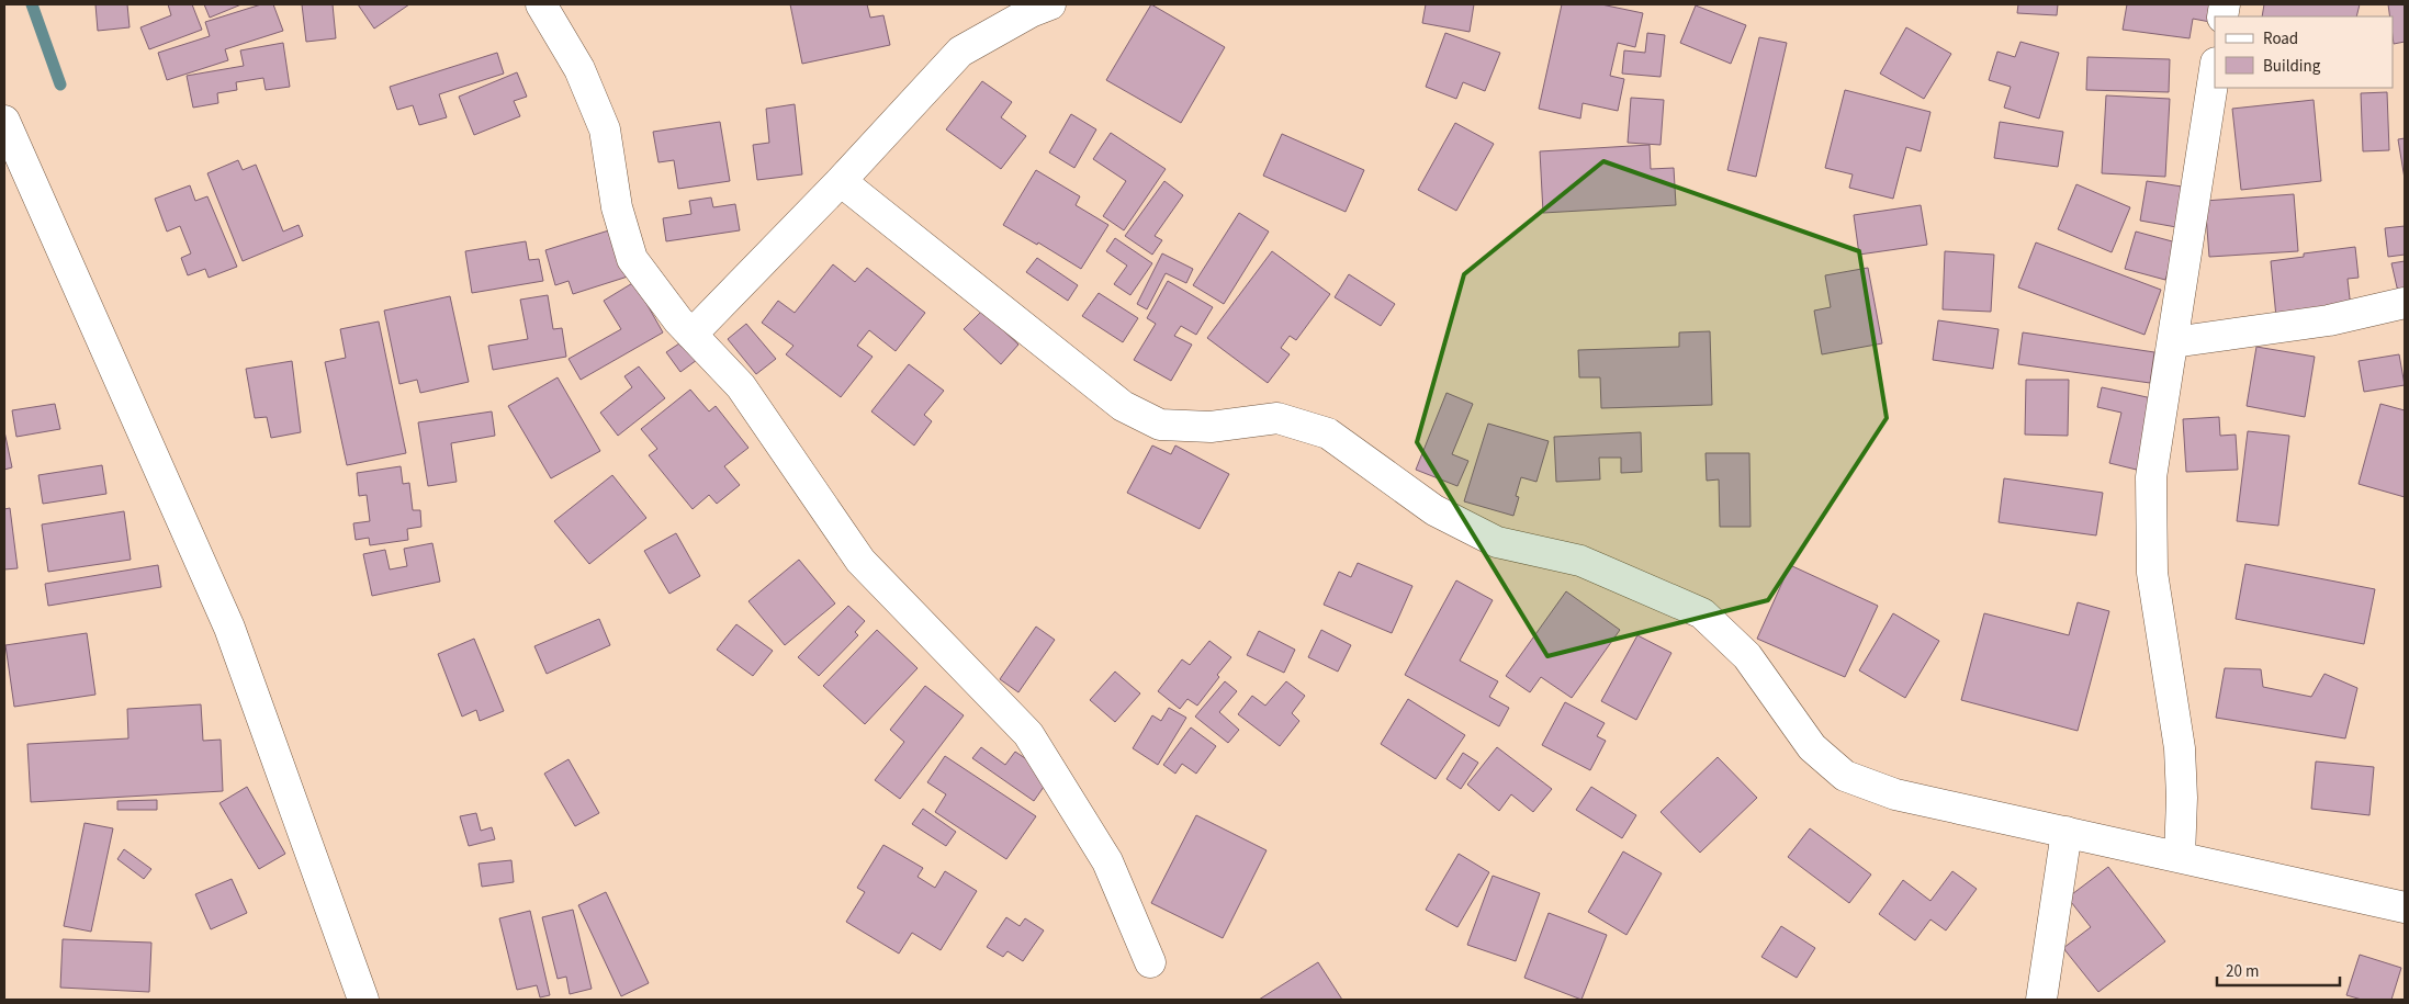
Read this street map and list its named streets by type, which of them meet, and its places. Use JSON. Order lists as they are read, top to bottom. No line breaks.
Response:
{"legend":["Road","Building"],"scale_bar":"20 m"}
